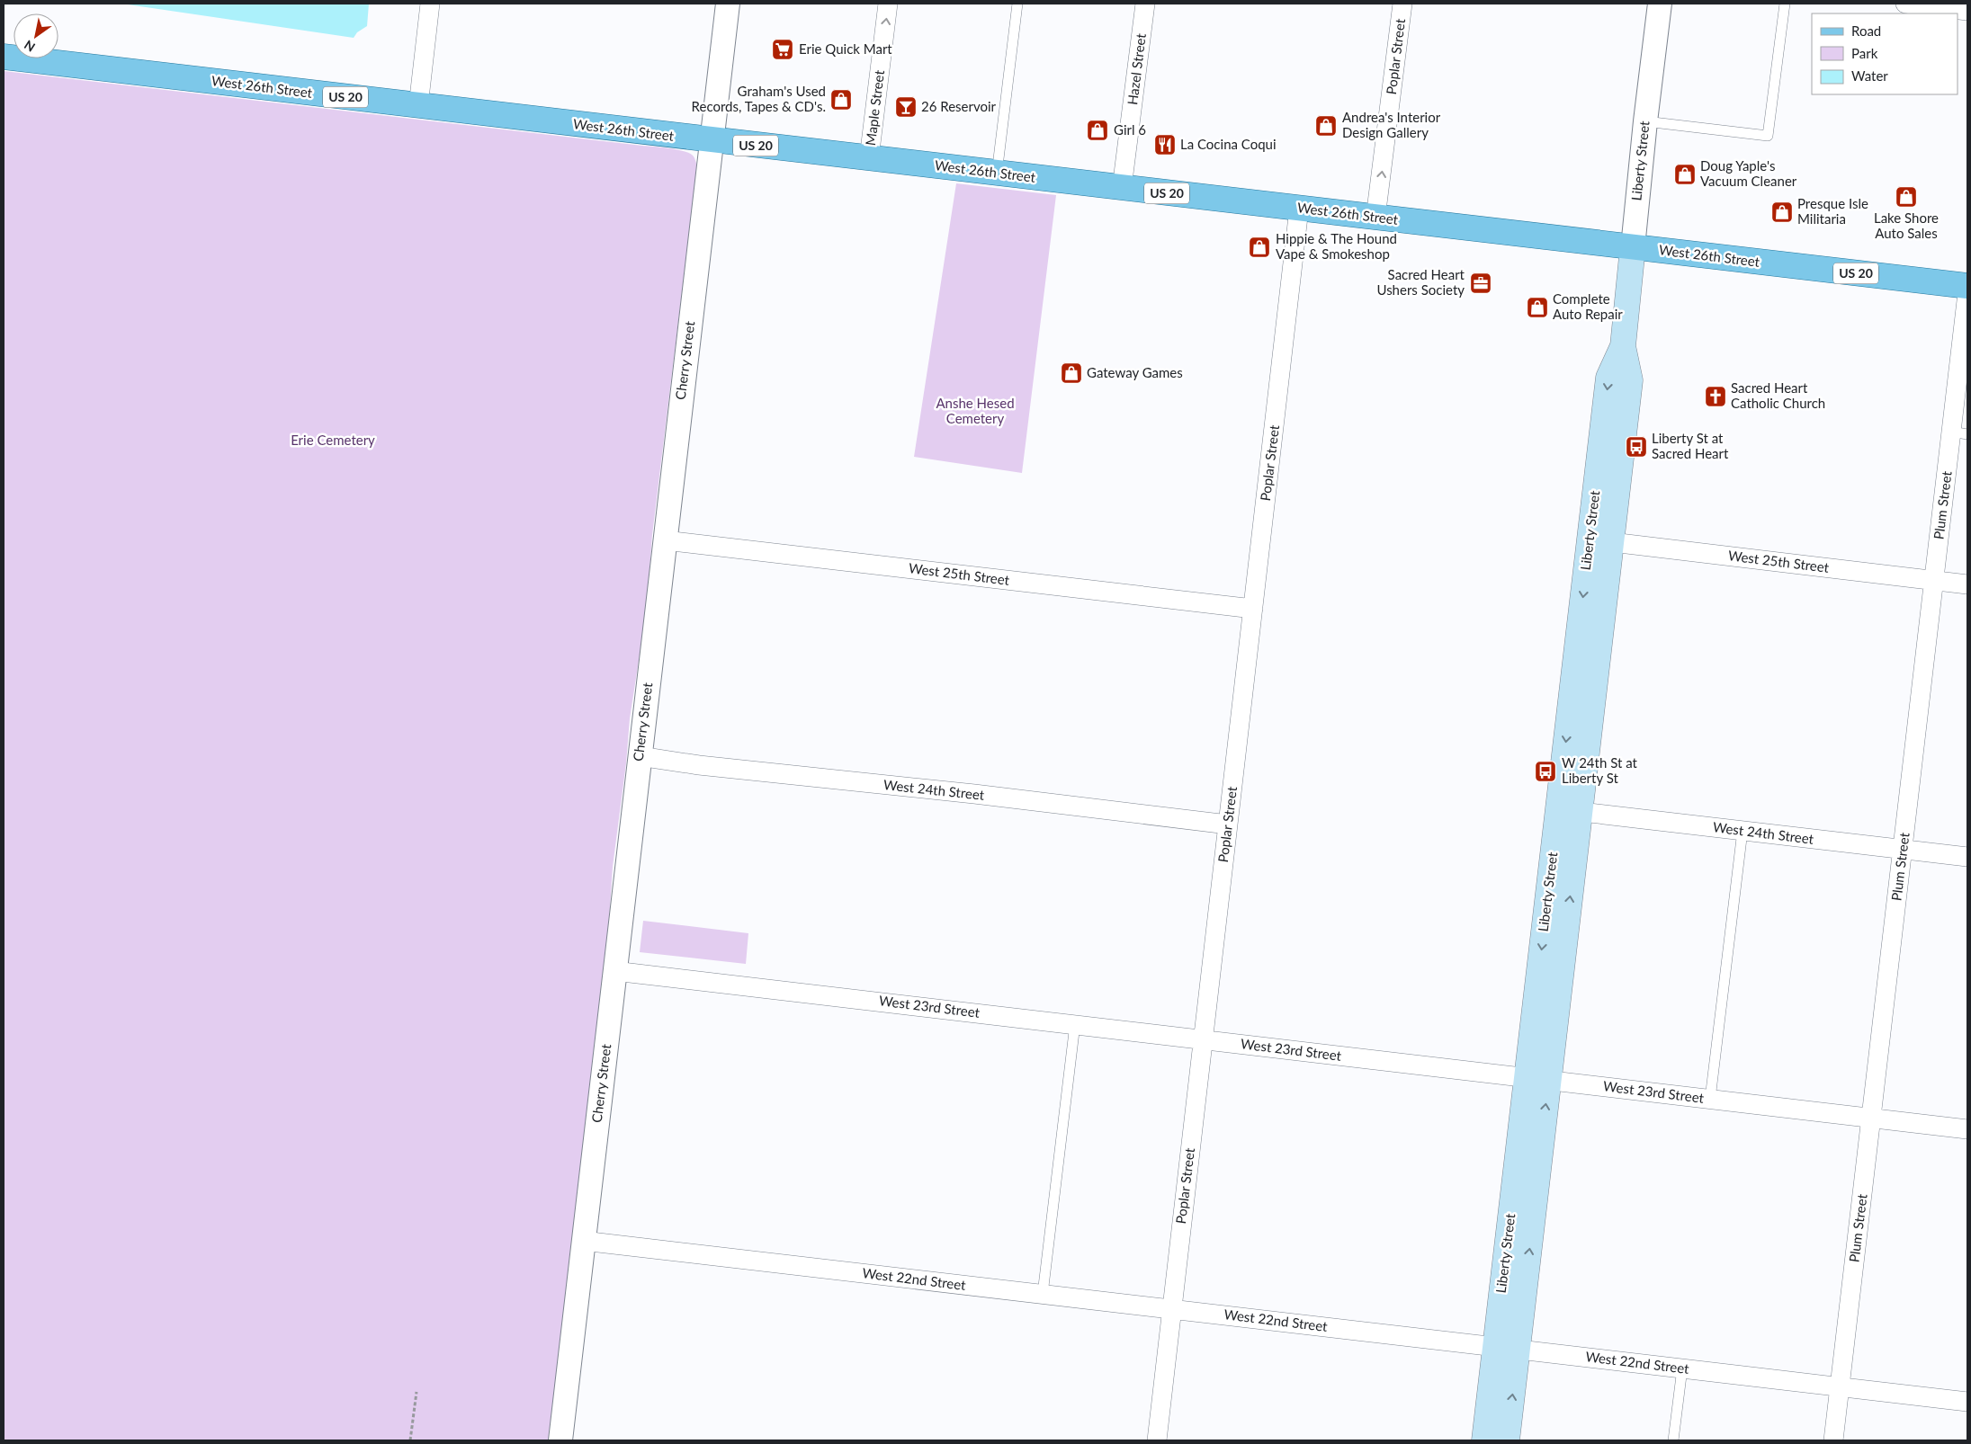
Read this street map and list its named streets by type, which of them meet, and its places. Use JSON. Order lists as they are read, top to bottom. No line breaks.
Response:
{"streets":{"main road":["West 26th Street","US 20","Liberty Street"],"street":["Poplar Street","Hazel Street","Maple Street","Cherry Street","Plum Street","West 25th Street","West 24th Street","West 23rd Street","West 22nd Street"]},"crossings":[["Poplar Street","West 26th Street"],["Poplar Street","West 25th Street"],["Poplar Street","West 24th Street"],["Poplar Street","West 23rd Street"],["Poplar Street","West 22nd Street"],["Hazel Street","West 26th Street"],["West 26th Street","Maple Street"],["West 26th Street","Liberty Street"],["West 26th Street","Cherry Street"],["Liberty Street","West 25th Street"],["Liberty Street","West 24th Street"],["Liberty Street","West 23rd Street"],["Liberty Street","West 22nd Street"],["Cherry Street","West 25th Street"],["Cherry Street","West 24th Street"],["Cherry Street","West 23rd Street"],["Cherry Street","West 22nd Street"],["Plum Street","West 25th Street"],["Plum Street","West 24th Street"],["Plum Street","West 23rd Street"],["Plum Street","West 22nd Street"]],"one_way":["Maple Street"],"parks":["Anshe Hesed Cemetery","Erie Cemetery"],"places":{"supermarket":["Erie Quick Mart"],"shop":["Graham's Used Records, Tapes & CD's.","Andrea's Interior Design Gallery","Girl 6","Doug Yaple's Vacuum Cleaner","Lake Shore Auto Sales","Presque Isle Militaria","Hippie & The Hound Vape & Smokeshop","Complete Auto Repair","Gateway Games"],"bar":["26 Reservoir"],"restaurant":["La Cocina Coqui"],"office":["Sacred Heart Ushers Society"],"church":["Sacred Heart Catholic Church"],"bus stop":["Liberty St at Sacred Heart","W 24th St at Liberty St"]},"legend":["Road","Park","Water"],"north":"bottom left"}
